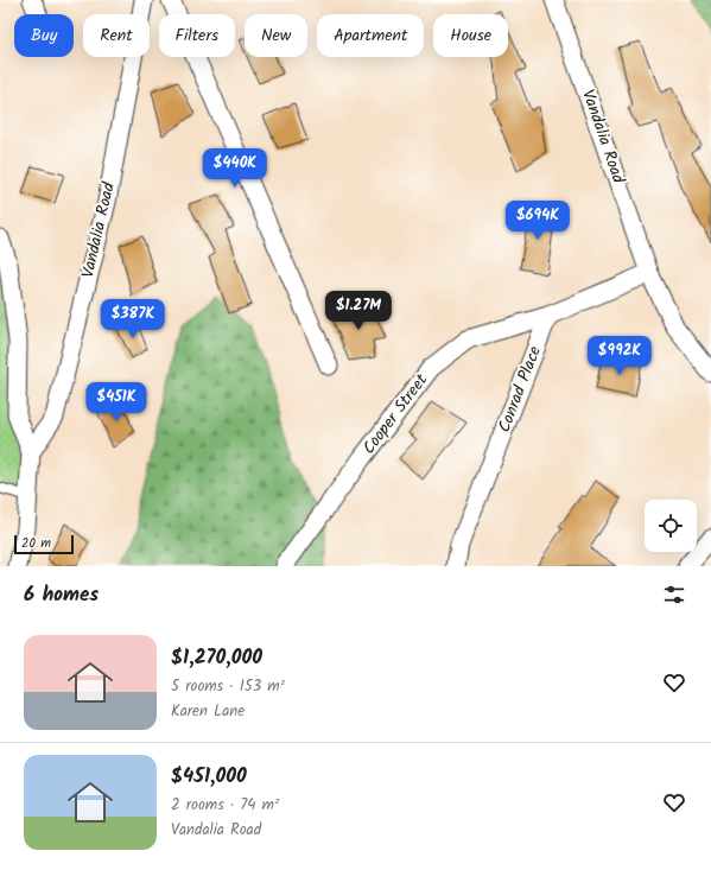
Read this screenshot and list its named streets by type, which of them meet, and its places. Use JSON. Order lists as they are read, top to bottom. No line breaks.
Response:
{"streets":{"street":["Vandalia Road","Conrad Place","Cooper Street"]},"crossings":[["Conrad Place","Cooper Street"]],"scale_bar":"20 m","page":{"chip":["Buy","Rent","Filters","New","Apartment","House"],"price":["$440K","$694K","$1.27M","$387K","$992K","$451K"],"scale":"20 m","heading":"6 homes","list":[{"name":"$1,270,000","note":"5 rooms · 153 m² · Karen Lane"},{"name":"$451,000","note":"2 rooms · 74 m² · Vandalia Road"}]}}
